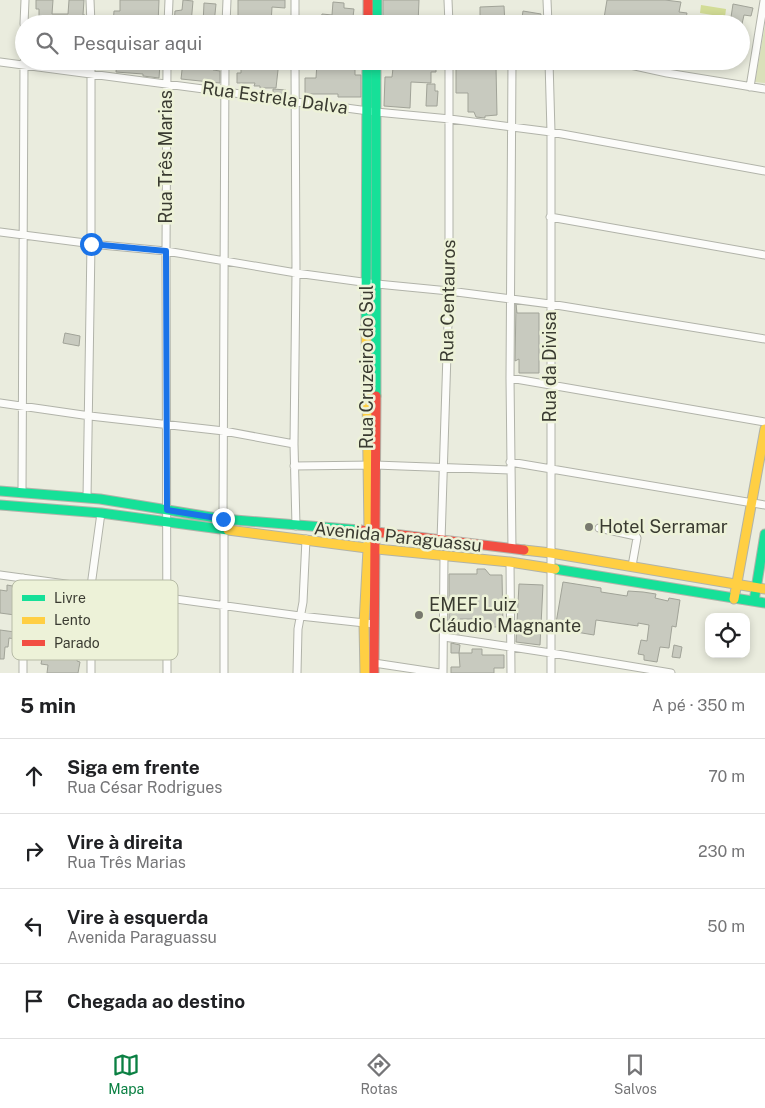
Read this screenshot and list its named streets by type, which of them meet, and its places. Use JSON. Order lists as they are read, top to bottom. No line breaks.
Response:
{"streets":{"main road":["Rua Cruzeiro do Sul","Avenida Paraguassu"],"street":["Rua Estrela Dalva","Rua Três Marias","Rua Centauros","Rua da Divisa"]},"crossings":[["Rua Estrela Dalva","Rua Três Marias"],["Rua Estrela Dalva","Rua Centauros"],["Rua Estrela Dalva","Rua Cruzeiro do Sul"],["Rua Estrela Dalva","Rua da Divisa"],["Rua Três Marias","Avenida Paraguassu"],["Rua Centauros","Avenida Paraguassu"],["Rua Cruzeiro do Sul","Avenida Paraguassu"],["Rua da Divisa","Avenida Paraguassu"]],"places":["Hotel Serramar","EMEF Luiz Cláudio Magnante"],"legend":["Livre","Lento","Parado"],"page":{"search":"Pesquisar aqui","heading":["5 min","A pé · 350 m"],"list":[["Siga em frente","Rua César Rodrigues","70 m"],["Vire à direita","Rua Três Marias","230 m"],["Vire à esquerda","Avenida Paraguassu","50 m"],"Chegada ao destino"],"nav":["Mapa","Rotas","Salvos"]}}
